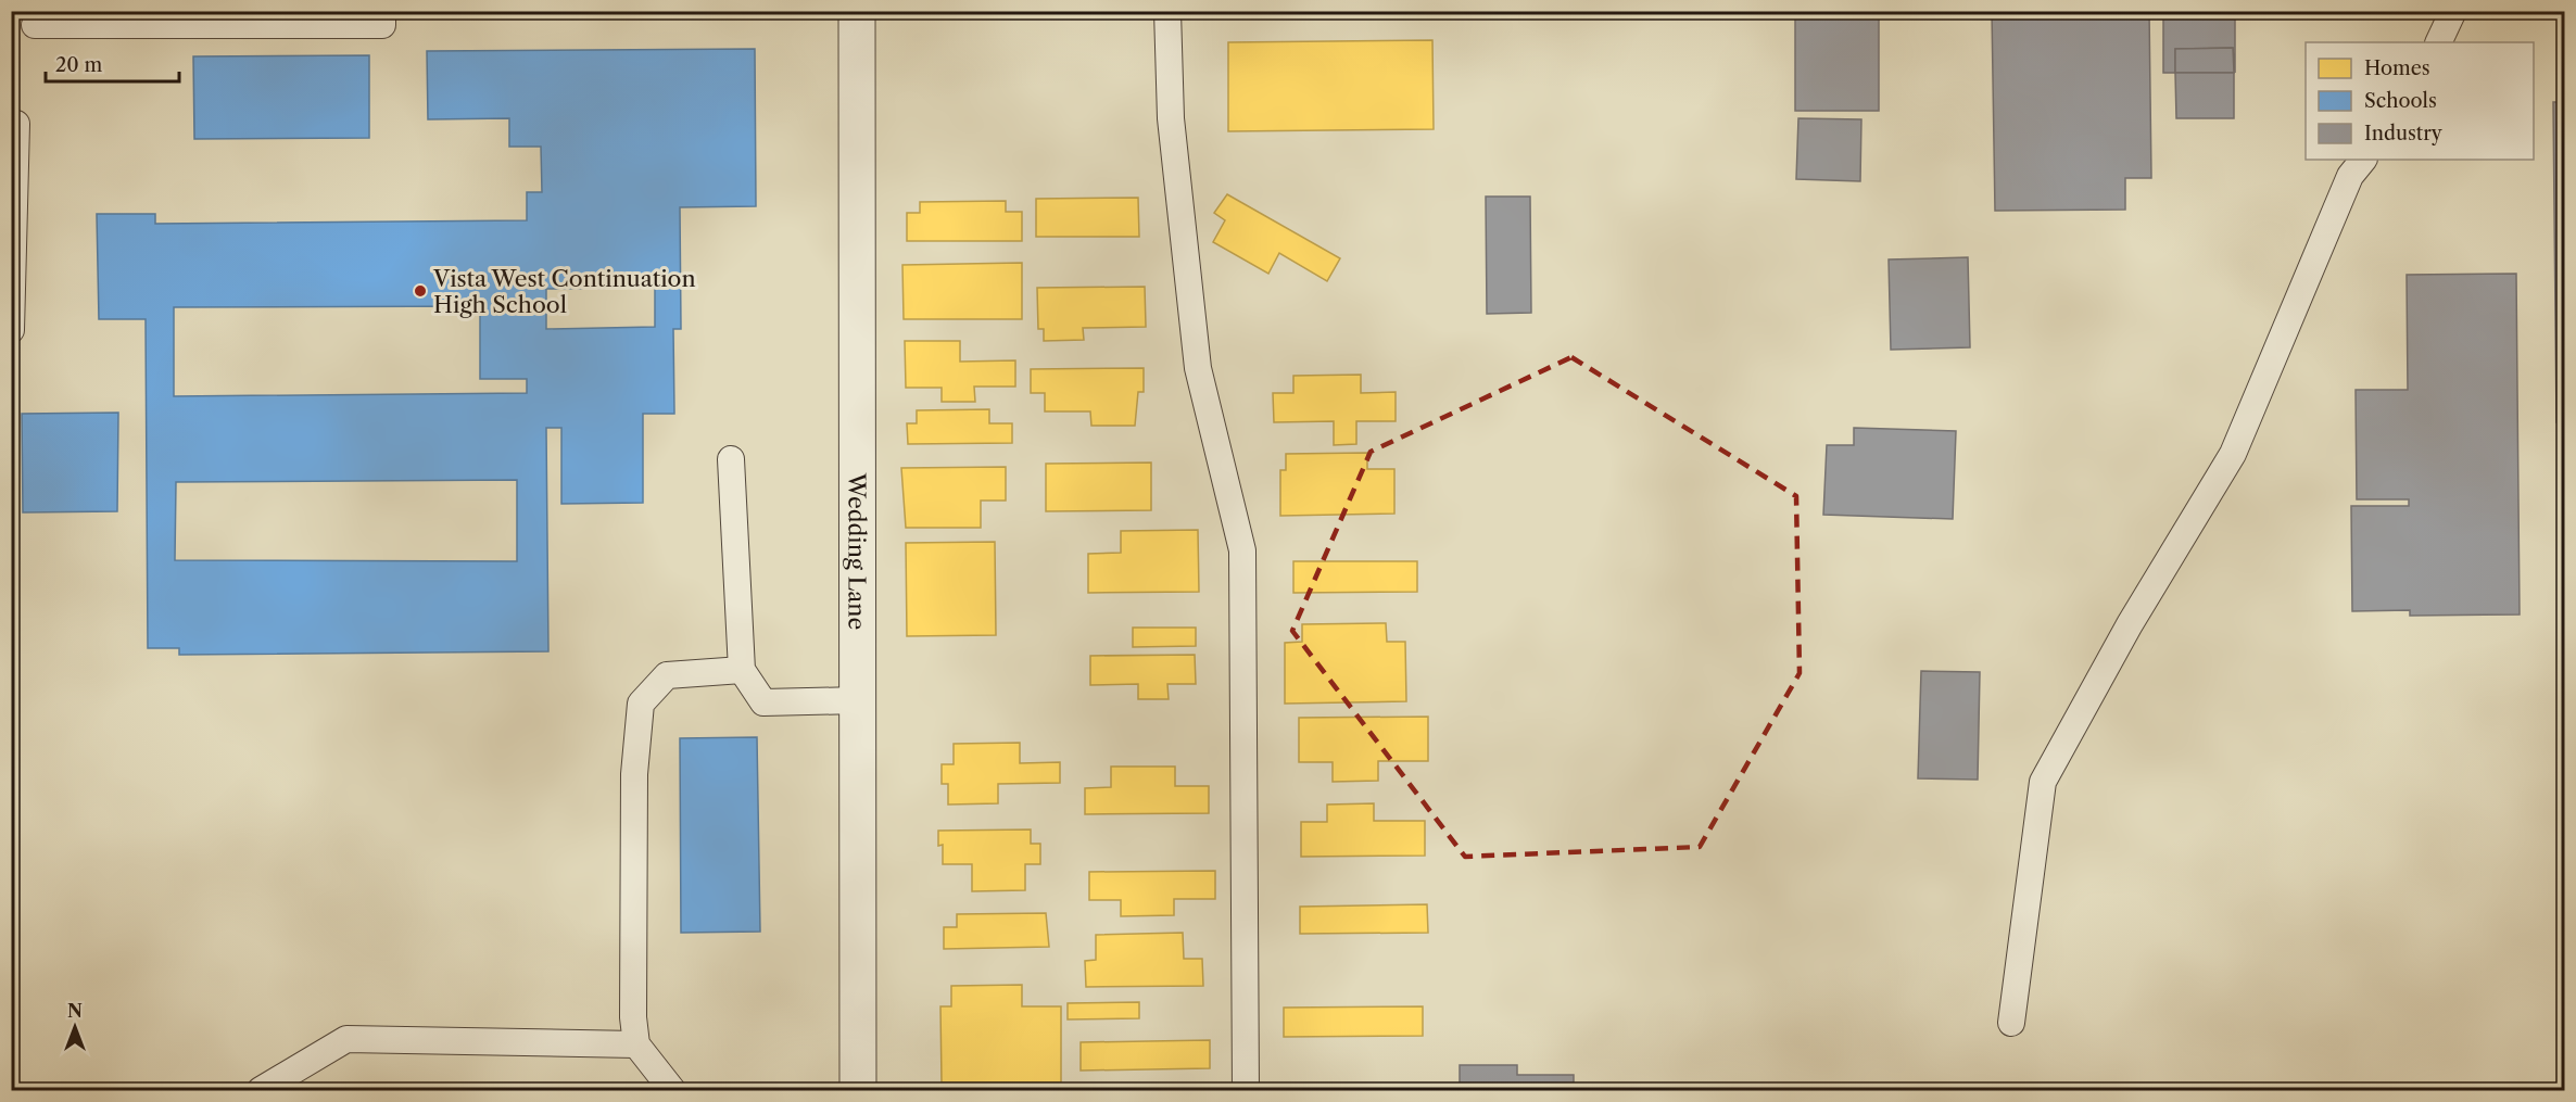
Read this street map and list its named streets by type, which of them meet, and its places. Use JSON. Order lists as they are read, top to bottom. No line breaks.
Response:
{"streets":{"street":["Wedding Lane"]},"places":["Vista West Continuation High School"],"legend":["Homes","Schools","Industry"],"scale_bar":"20 m","north":"top"}
